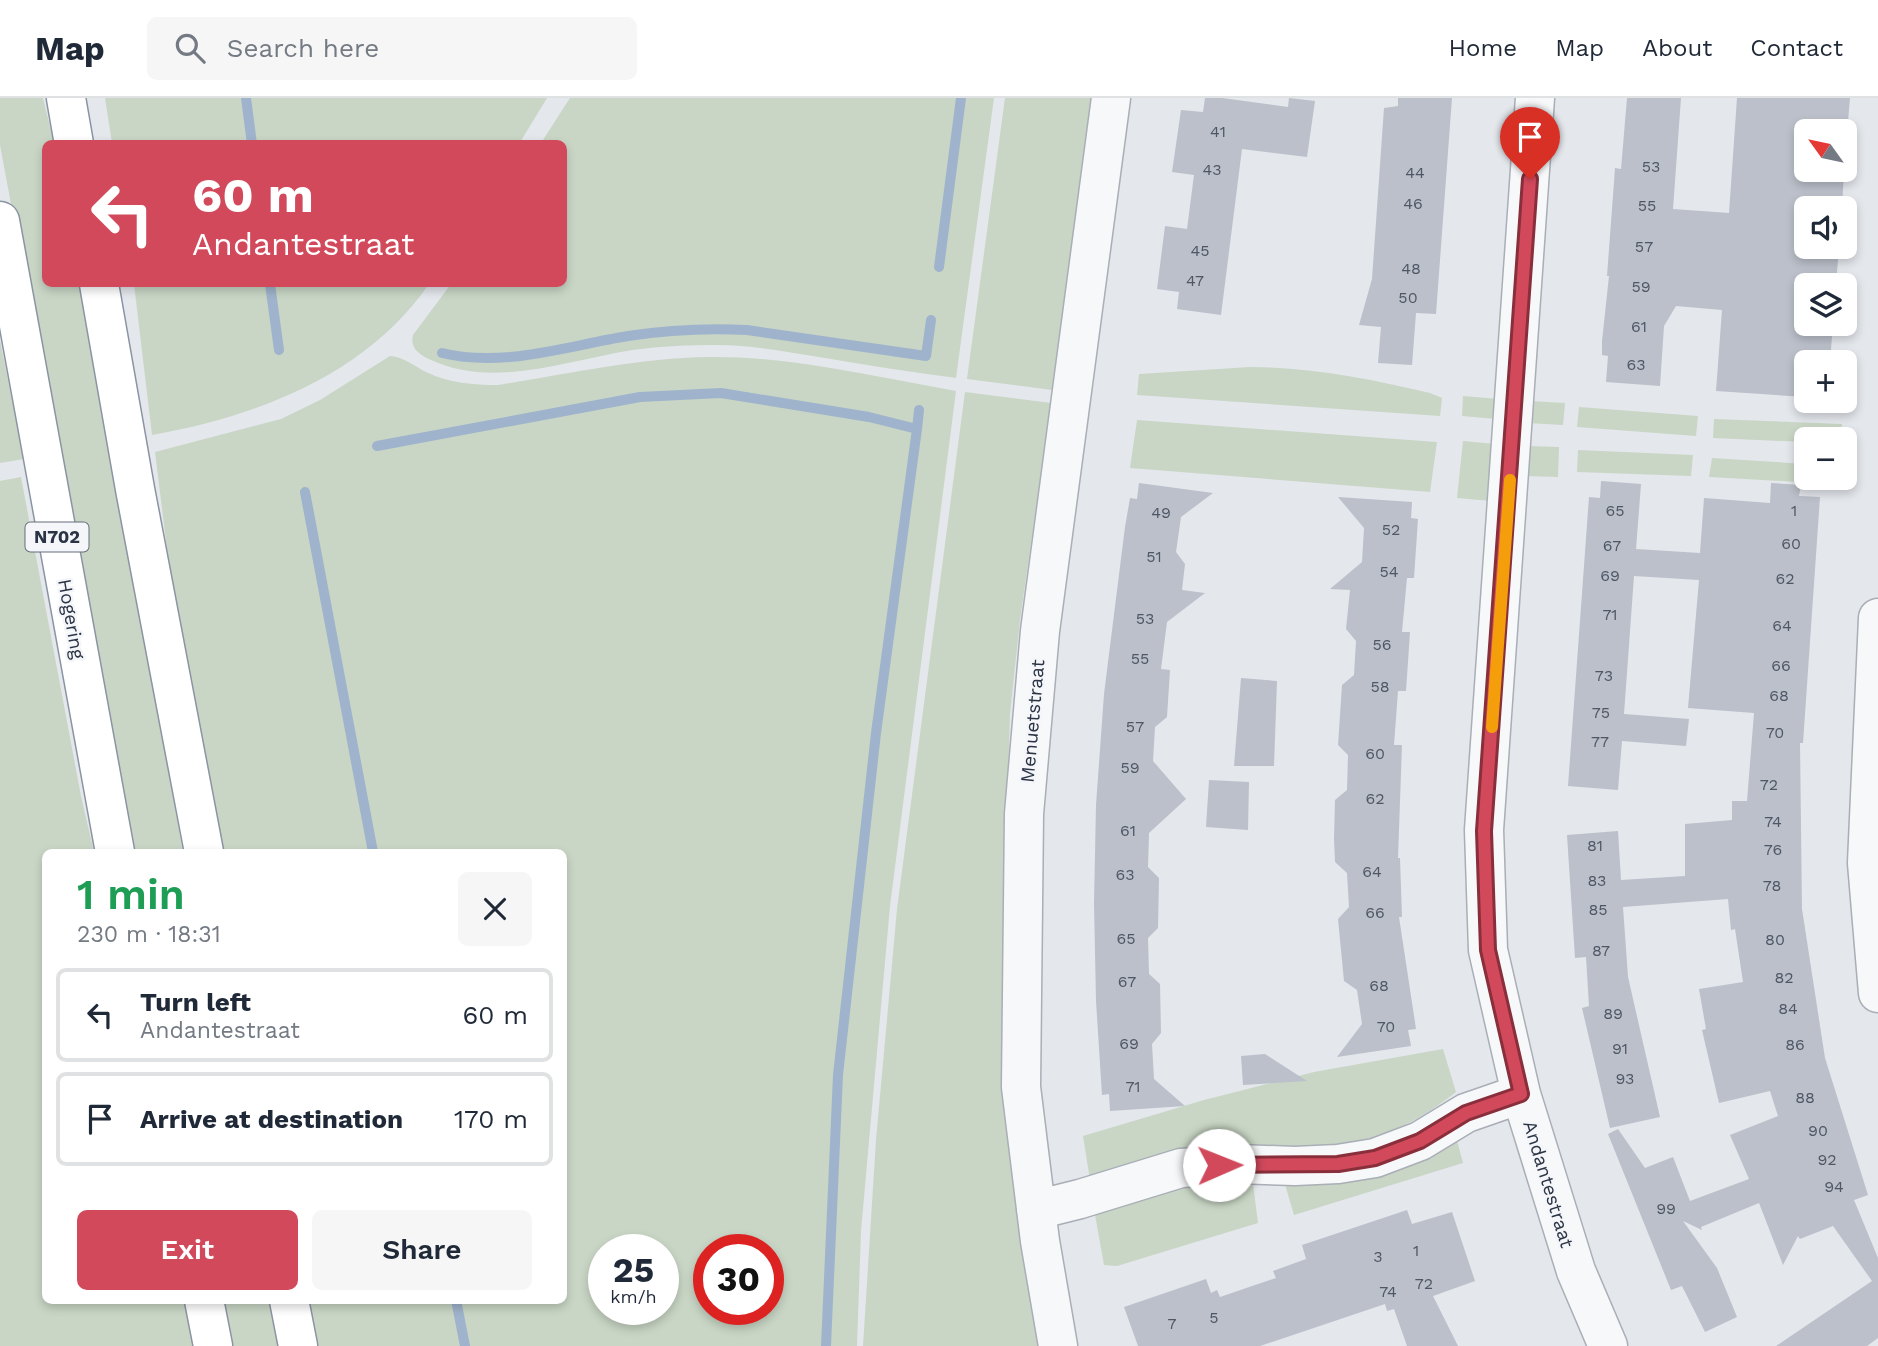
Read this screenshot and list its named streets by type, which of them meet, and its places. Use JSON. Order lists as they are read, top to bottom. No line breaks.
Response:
{"streets":{"highway":["N702","Hogering"],"street":["Menuetstraat","Andantestraat"]},"house_numbers":["41","53","43","44","46","55","57","45","48","47","59","50","61","63","65","1","49","52","60","67","51","54","69","62","71","53","64","56","55","66","73","58","68","75","57","70","77","60","59","72","62","74","61","81","76","64","63","83","78","85","66","65","80","87","82","67","68","84","89","70","69","86","91","93","71","88","90","92","94","99","1","3","72","74","5","7"],"north":"top left","page":{"header":"Map","search":"Search here","nav":["Home","Map","About","Contact"],"map_buttons":["+","−"],"turn":["60 m","Andantestraat"],"heading":["1 min","230 m · 18:31"],"list":[{"name":"Turn left","note":"Andantestraat","value":"60 m"},{"name":"Arrive at destination","value":"170 m"}],"buttons":["Exit","Share"],"speed":"25 km/h","limit":"30"}}
